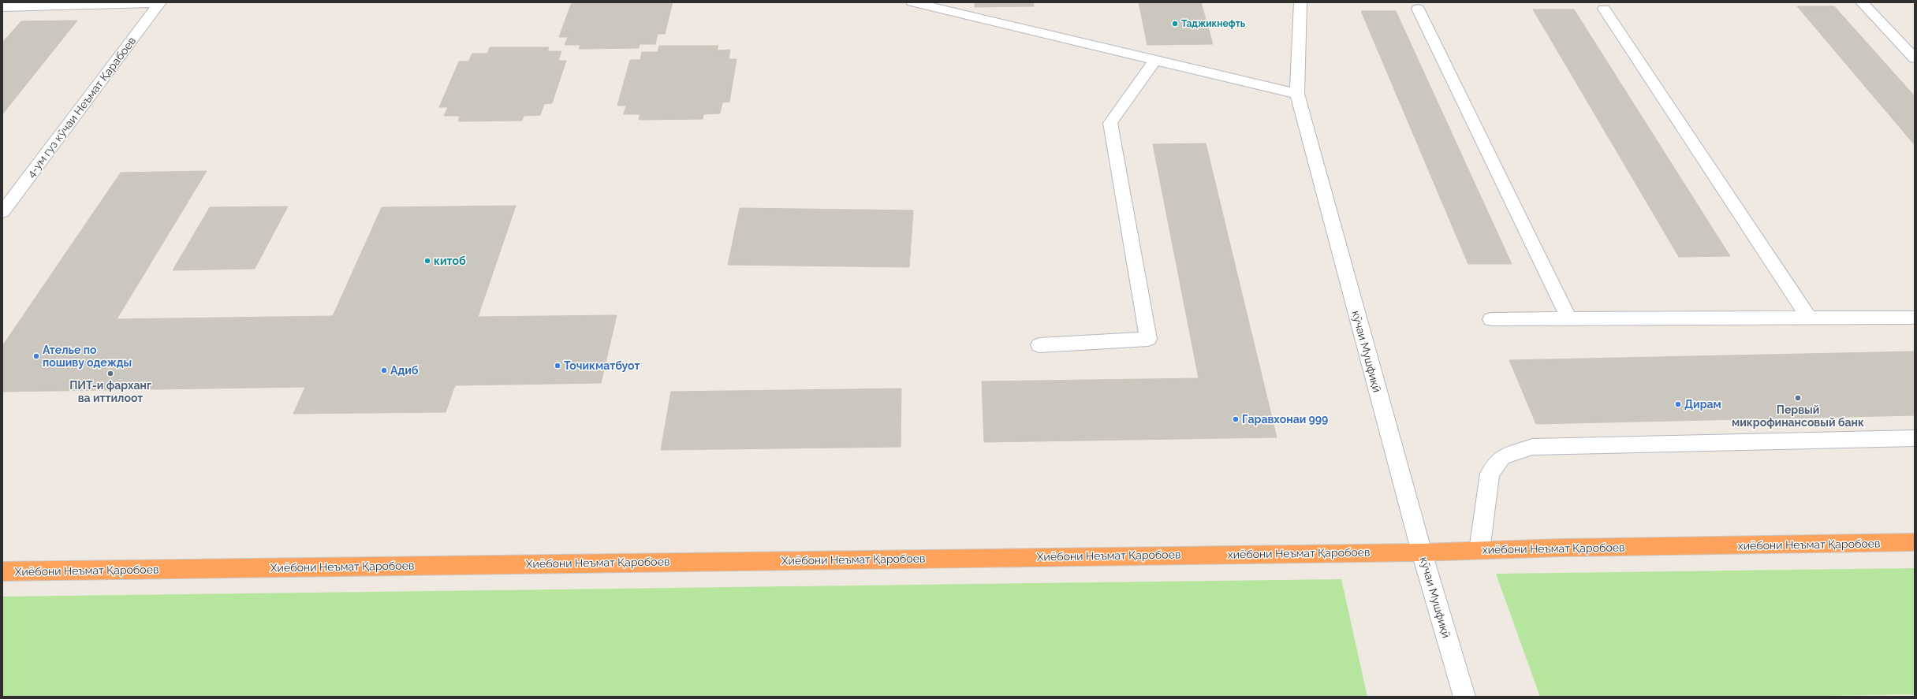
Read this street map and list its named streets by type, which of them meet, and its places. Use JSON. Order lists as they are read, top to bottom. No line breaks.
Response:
{"streets":{"highway":["хиёбони Неъмат Қаробоев","Хиёбони Неъмат Қаробоев"],"street":["4-ум гуз кӯчаи Неъмат Қарабоев","кӯчаи Мушфиқӣ"]},"crossings":[["кӯчаи Мушфиқӣ","хиёбони Неъмат Қаробоев"],["хиёбони Неъмат Қаробоев","Хиёбони Неъмат Қаробоев"]],"places":["Таджикнефть","китоб","Ателье по пошиву одежды","Точикматбуот","Адиб","ПИТ-и фарханг ва иттилоот","Первый микрофинансовый банк","Дирам","Гаравхонаи 999"]}
